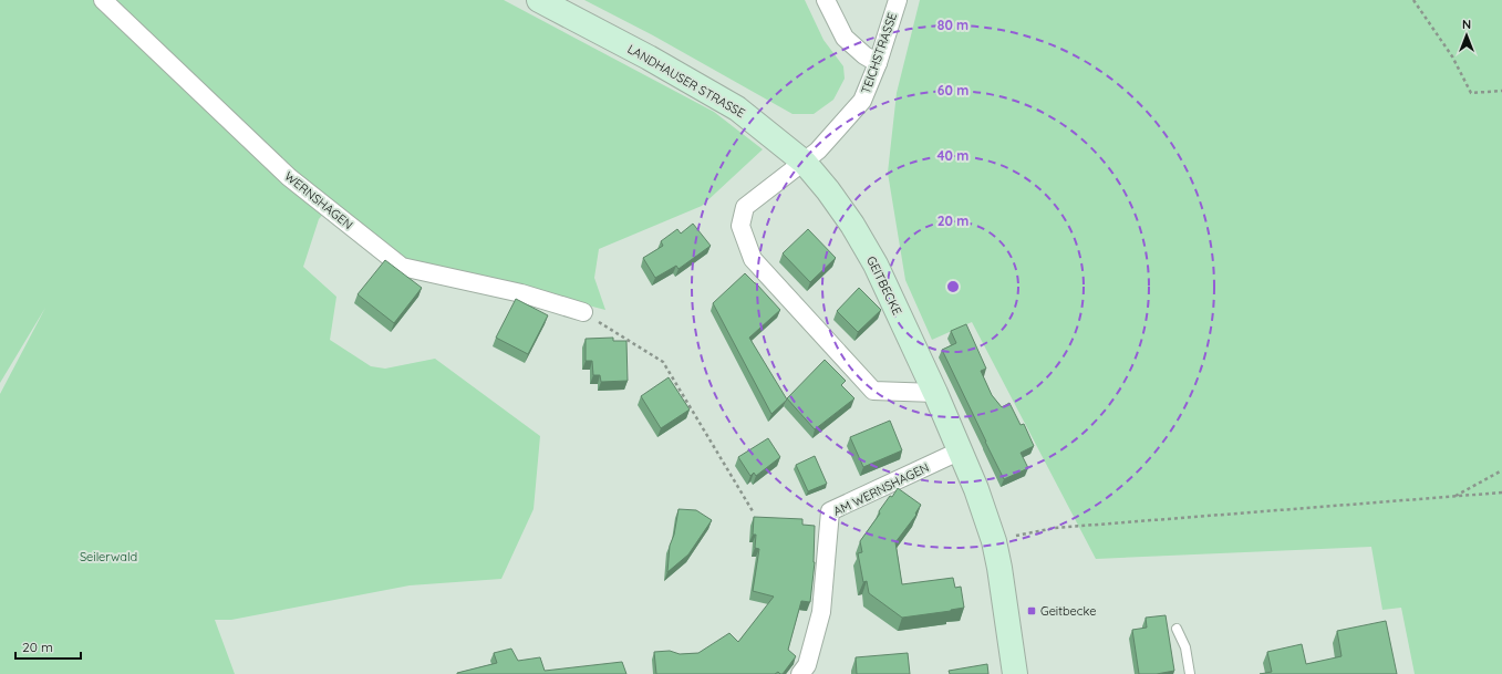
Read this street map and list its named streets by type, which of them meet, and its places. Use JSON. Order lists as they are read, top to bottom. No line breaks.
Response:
{"streets":{"street":["TEICHSTRASSE","LANDHAUSER STRASSE","WERNSHAGEN","GEITBECKE","AM WERNSHAGEN"]},"crossings":[["TEICHSTRASSE","LANDHAUSER STRASSE"],["TEICHSTRASSE","GEITBECKE"],["LANDHAUSER STRASSE","GEITBECKE"],["GEITBECKE","AM WERNSHAGEN"]],"parks":["Seilerwald"],"places":{"transit":["Geitbecke"]},"scale_bar":"20 m","north":"top","rings":["80 m","60 m","40 m","20 m"]}
